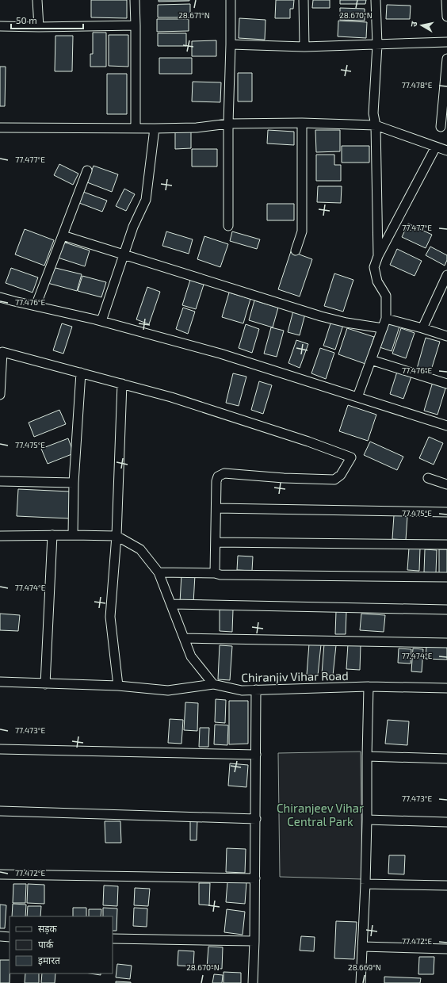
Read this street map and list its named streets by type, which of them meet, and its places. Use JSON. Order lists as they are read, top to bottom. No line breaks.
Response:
{"streets":{"street":["Chiranjiv Vihar Road"]},"parks":["Chiranjeev Vihar Central Park"],"legend":["सड़क","पार्क","इमारत"],"scale_bar":"50 m","north":"left","coordinates":["28.671°N","28.670°N","77.478°E","77.477°E","77.476°E","77.475°E","77.474°E","77.473°E","77.472°E","28.669°N"]}
